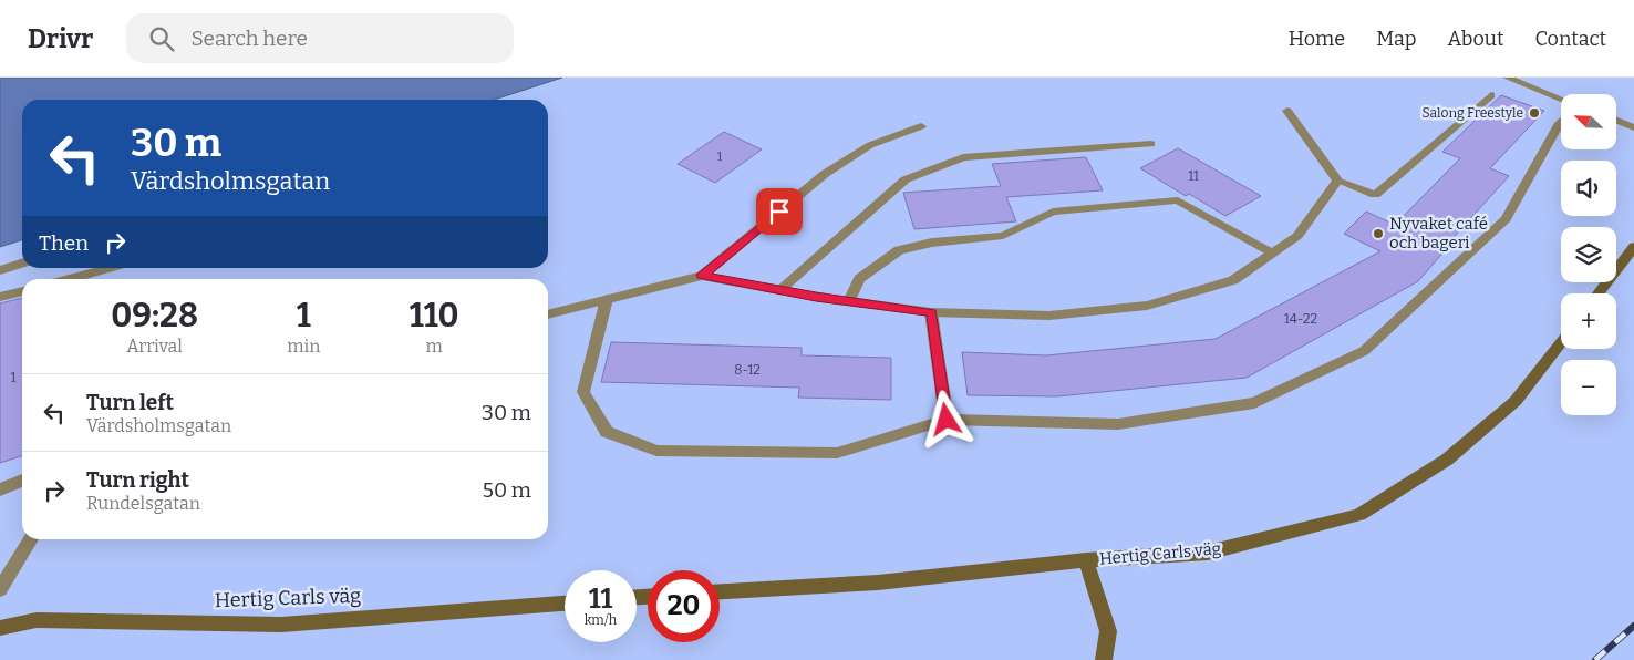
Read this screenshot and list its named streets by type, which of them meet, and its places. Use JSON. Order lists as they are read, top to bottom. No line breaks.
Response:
{"streets":{"main road":["Hertig Carls väg"]},"places":["Salong Freestyle","Nyvaket café och bageri"],"house_numbers":["1","11","14-22","8-12","1"],"north":"top left","page":{"header":"Drivr","search":"Search here","nav":["Home","Map","About","Contact"],"map_buttons":["+","−"],"turn":["30 m","Värdsholmsgatan"],"then":"Then","eta":["09:28","Arrival","1","min","110","m"],"list":[{"name":"Turn left","note":"Värdsholmsgatan","value":"30 m"},{"name":"Turn right","note":"Rundelsgatan","value":"50 m"}],"speed":"11 km/h","limit":"20"}}
